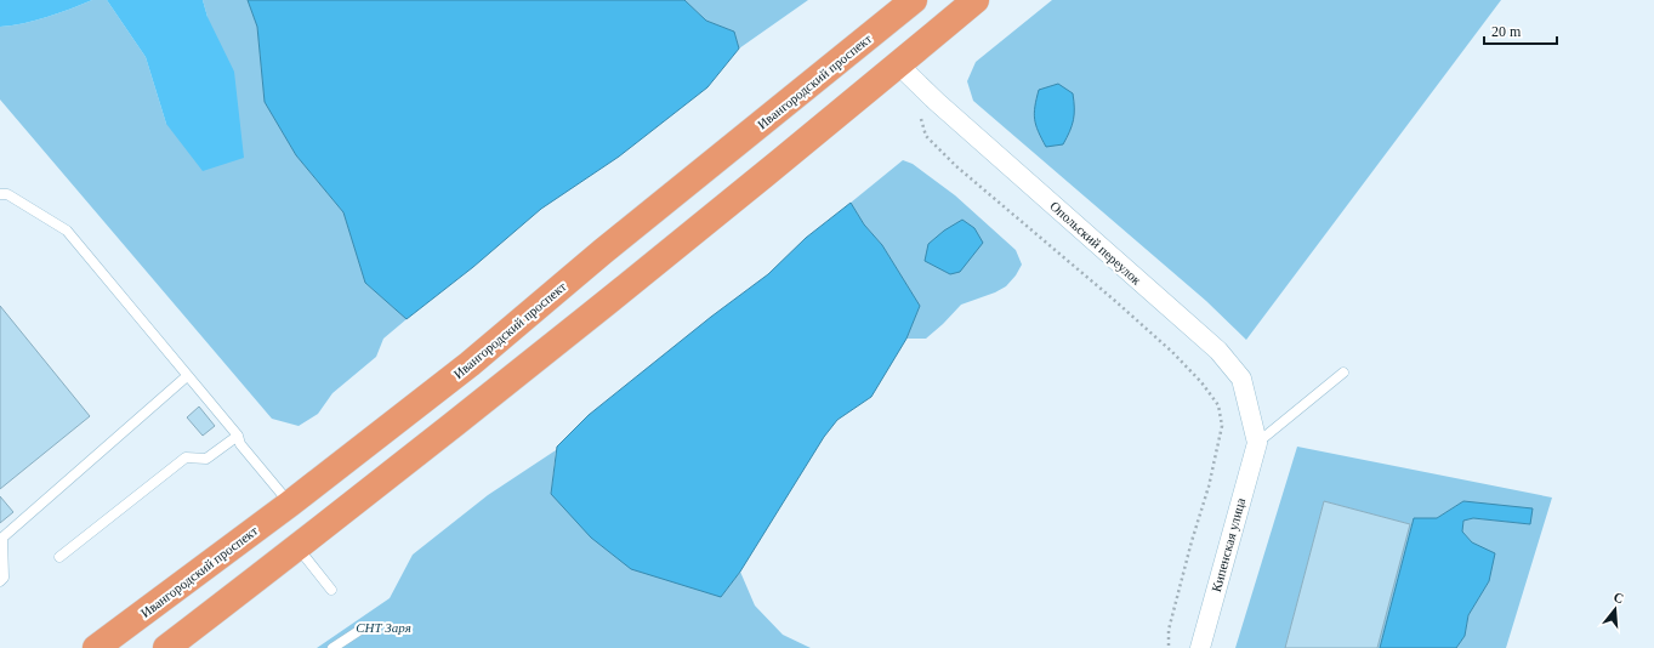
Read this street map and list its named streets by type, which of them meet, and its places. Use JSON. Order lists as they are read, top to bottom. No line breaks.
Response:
{"streets":{"highway":["Ивангородский проспект"],"street":["Опольский переулок","Кипенская улица"]},"crossings":[["Опольский переулок","Кипенская улица"]],"parks":["СНТ Заря"],"scale_bar":"20 m","north":"top"}
